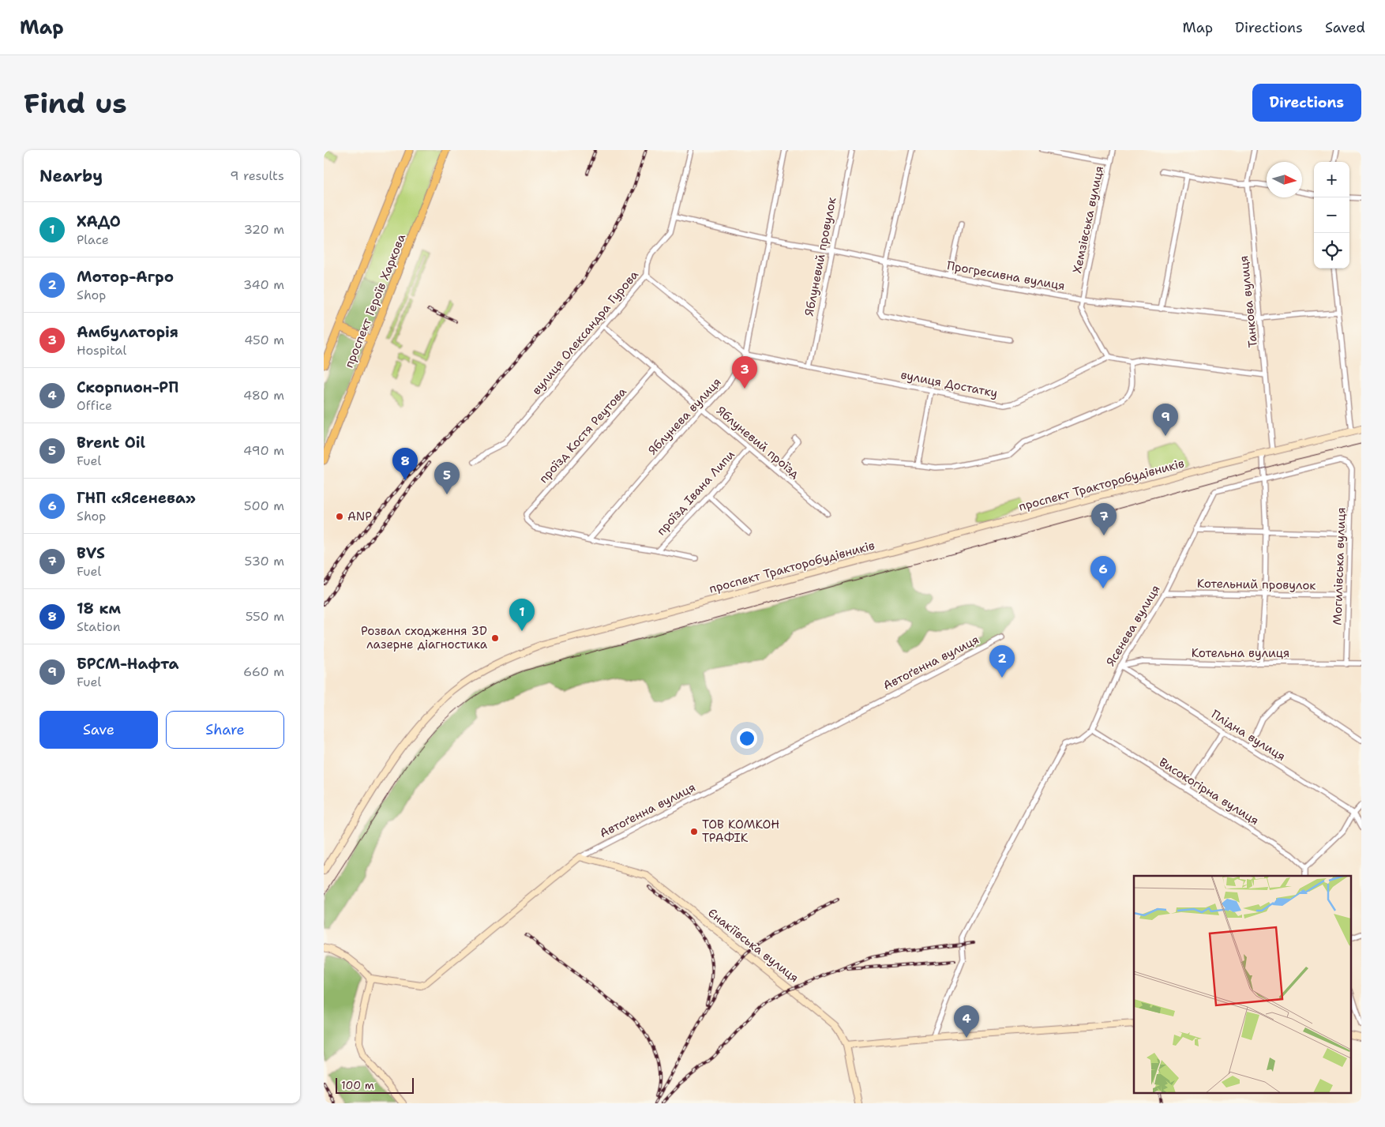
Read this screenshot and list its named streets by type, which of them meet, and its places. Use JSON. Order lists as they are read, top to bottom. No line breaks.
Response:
{"streets":{"main road":["проспект Героїв Харкова","проспект Тракторобудівників","Автоґенна вулиця","Єнакіївська вулиця"],"street":["Хемзівська вулиця","Яблуневий провулок","Прогресивна вулиця","Танкова вулиця","вулиця Олександра Гурова","вулиця Достатку","Яблунева вулиця","проїзд Костя Реутова","Яблуневий проїзд","проїзд Івана Липи","Могилівська вулиця","Котельний провулок","Ясенева вулиця","Котельна вулиця","Плідна вулиця","Високогірна вулиця"]},"crossings":[["Хемзівська вулиця","Прогресивна вулиця"],["Хемзівська вулиця","вулиця Достатку"],["Яблуневий провулок","Прогресивна вулиця"],["Яблуневий провулок","вулиця Достатку"],["Прогресивна вулиця","Танкова вулиця"],["Прогресивна вулиця","вулиця Олександра Гурова"],["Прогресивна вулиця","Яблунева вулиця"],["Танкова вулиця","проспект Тракторобудівників"],["вулиця Олександра Гурова","вулиця Достатку"],["вулиця Олександра Гурова","Яблуневий проїзд"],["вулиця Достатку","Яблунева вулиця"],["Яблунева вулиця","проїзд Костя Реутова"],["Яблунева вулиця","Яблуневий проїзд"],["проїзд Костя Реутова","Яблуневий проїзд"],["Яблуневий проїзд","проїзд Івана Липи"],["Могилівська вулиця","Котельний провулок"],["Могилівська вулиця","Ясенева вулиця"],["Могилівська вулиця","Котельна вулиця"],["Котельний провулок","Ясенева вулиця"],["Ясенева вулиця","Котельна вулиця"],["Ясенева вулиця","Плідна вулиця"],["Ясенева вулиця","Високогірна вулиця"],["Котельна вулиця","Плідна вулиця"],["Автоґенна вулиця","Єнакіївська вулиця"]],"places":["ANP","Розвал сходження 3D лазерне діагностика","ТОВ КОМКОН ТРАФІК"],"scale_bar":"100 m","north":"right","page":{"header":"Map","nav":["Map","Directions","Saved"],"buttons":["Directions",["Save","Share"]],"title":"Find us","heading":["Nearby","9 results"],"map_buttons":["+","−"],"list":[{"mark":"1","name":"ХАДО","note":"Place","value":"320 m"},{"mark":"2","name":"Мотор-Агро","note":"Shop","value":"340 m"},{"mark":"3","name":"Амбулаторія","note":"Hospital","value":"450 m"},{"mark":"4","name":"Скорпион-РП","note":"Office","value":"480 m"},{"mark":"5","name":"Brent Oil","note":"Fuel","value":"490 m"},{"mark":"6","name":"ГНП «Ясенева»","note":"Shop","value":"500 m"},{"mark":"7","name":"BVS","note":"Fuel","value":"530 m"},{"mark":"8","name":"18 км","note":"Station","value":"550 m"},{"mark":"9","name":"БРСМ-Нафта","note":"Fuel","value":"660 m"}],"pins":["3","9","8","5","7","6","1","2","4"],"scale":"100 m"}}
